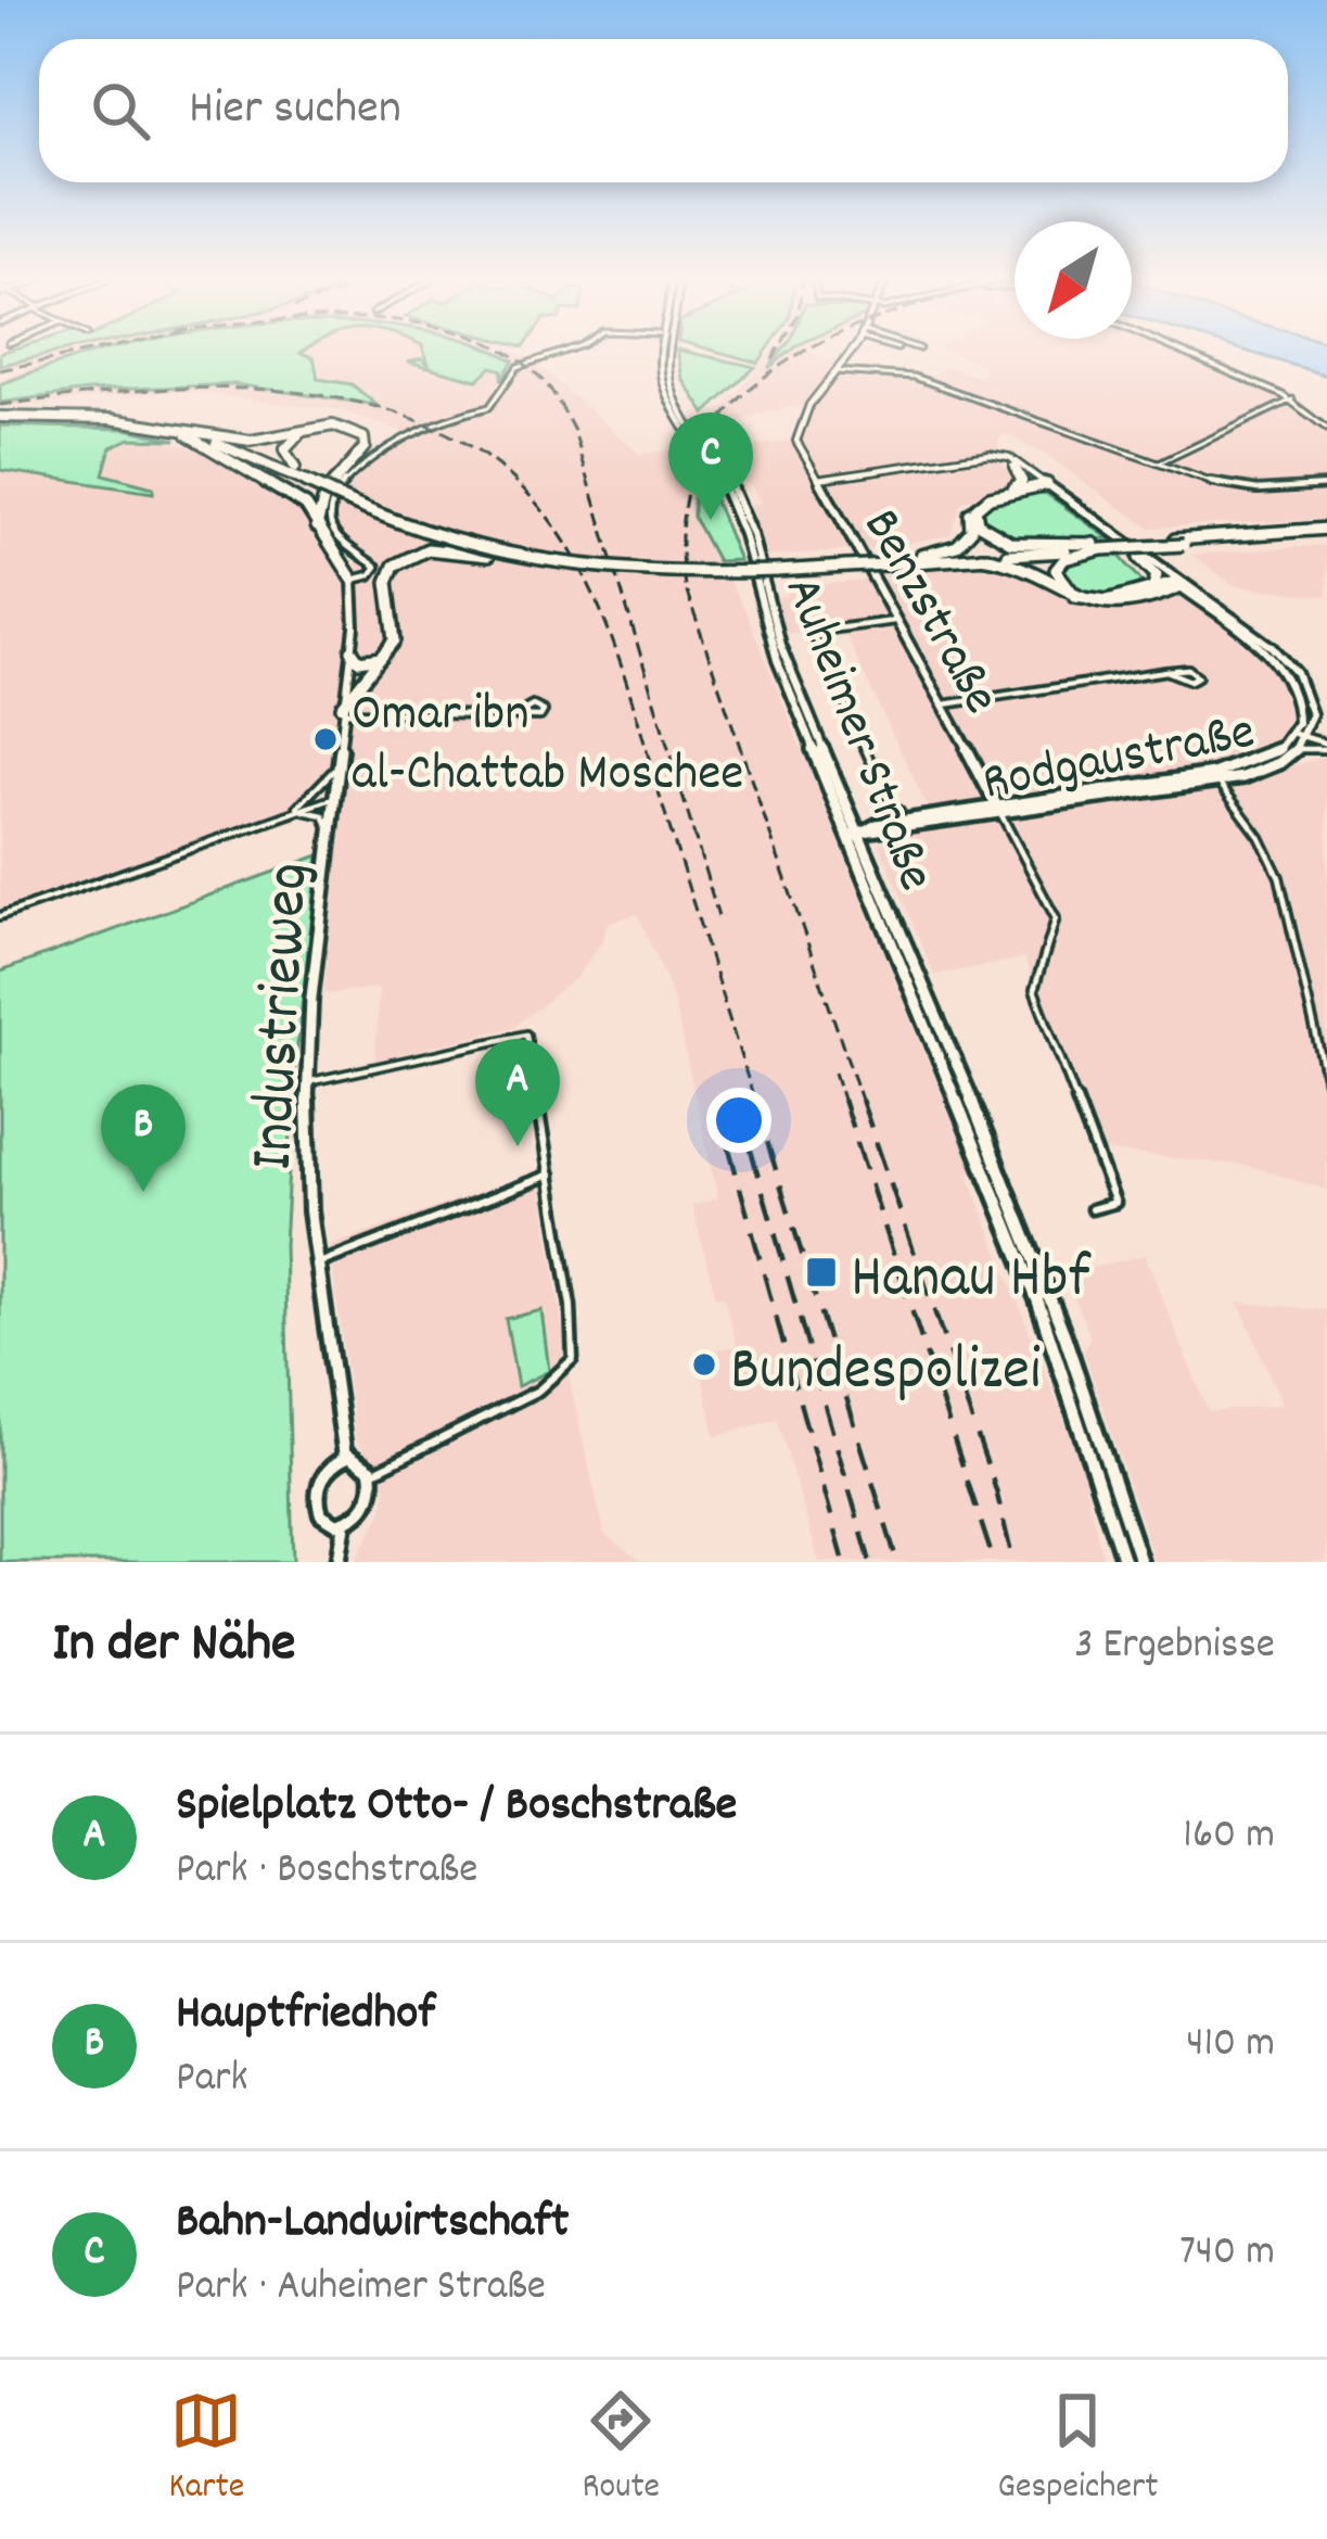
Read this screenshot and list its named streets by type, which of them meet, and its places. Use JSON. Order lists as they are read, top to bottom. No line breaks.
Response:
{"streets":{"main road":["Benzstraße","Auheimer Straße","Rodgaustraße","Industrieweg"]},"crossings":[["Benzstraße","Rodgaustraße"],["Auheimer Straße","Rodgaustraße"]],"places":{"other":["Omar ibn al-Chattab Moschee","Bundespolizei"],"transit":["Hanau Hbf"]},"north":"bottom left","page":{"search":"Hier suchen","pins":["C","A","B"],"heading":["In der Nähe","3 Ergebnisse"],"list":[{"mark":"A","name":"Spielplatz Otto- / Boschstraße","note":"Park · Boschstraße","value":"160 m"},{"mark":"B","name":"Hauptfriedhof","note":"Park","value":"410 m"},{"mark":"C","name":"Bahn-Landwirtschaft","note":"Park · Auheimer Straße","value":"740 m"}],"nav":["Karte","Route","Gespeichert"]}}
